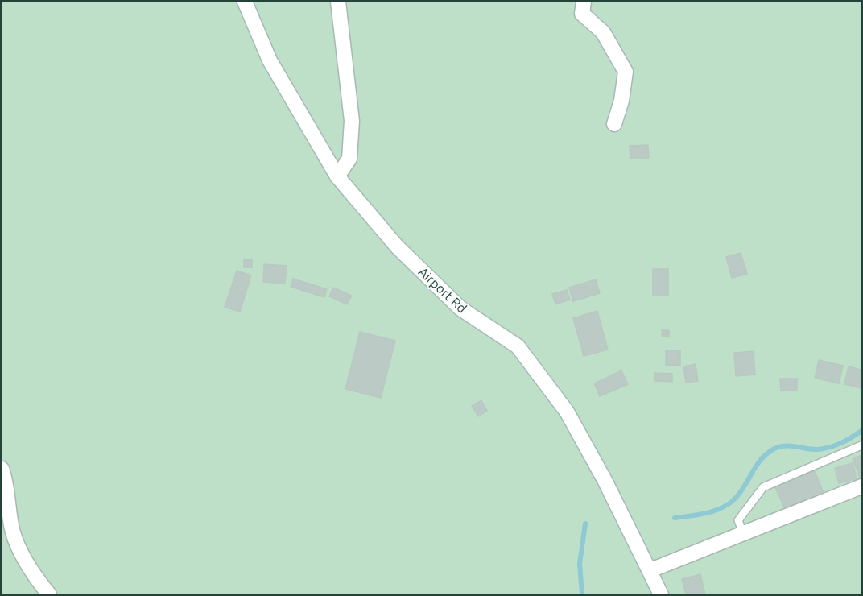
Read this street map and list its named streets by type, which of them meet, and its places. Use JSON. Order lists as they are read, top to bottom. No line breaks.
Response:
{"streets":{"main road":["Airport Rd"]}}
